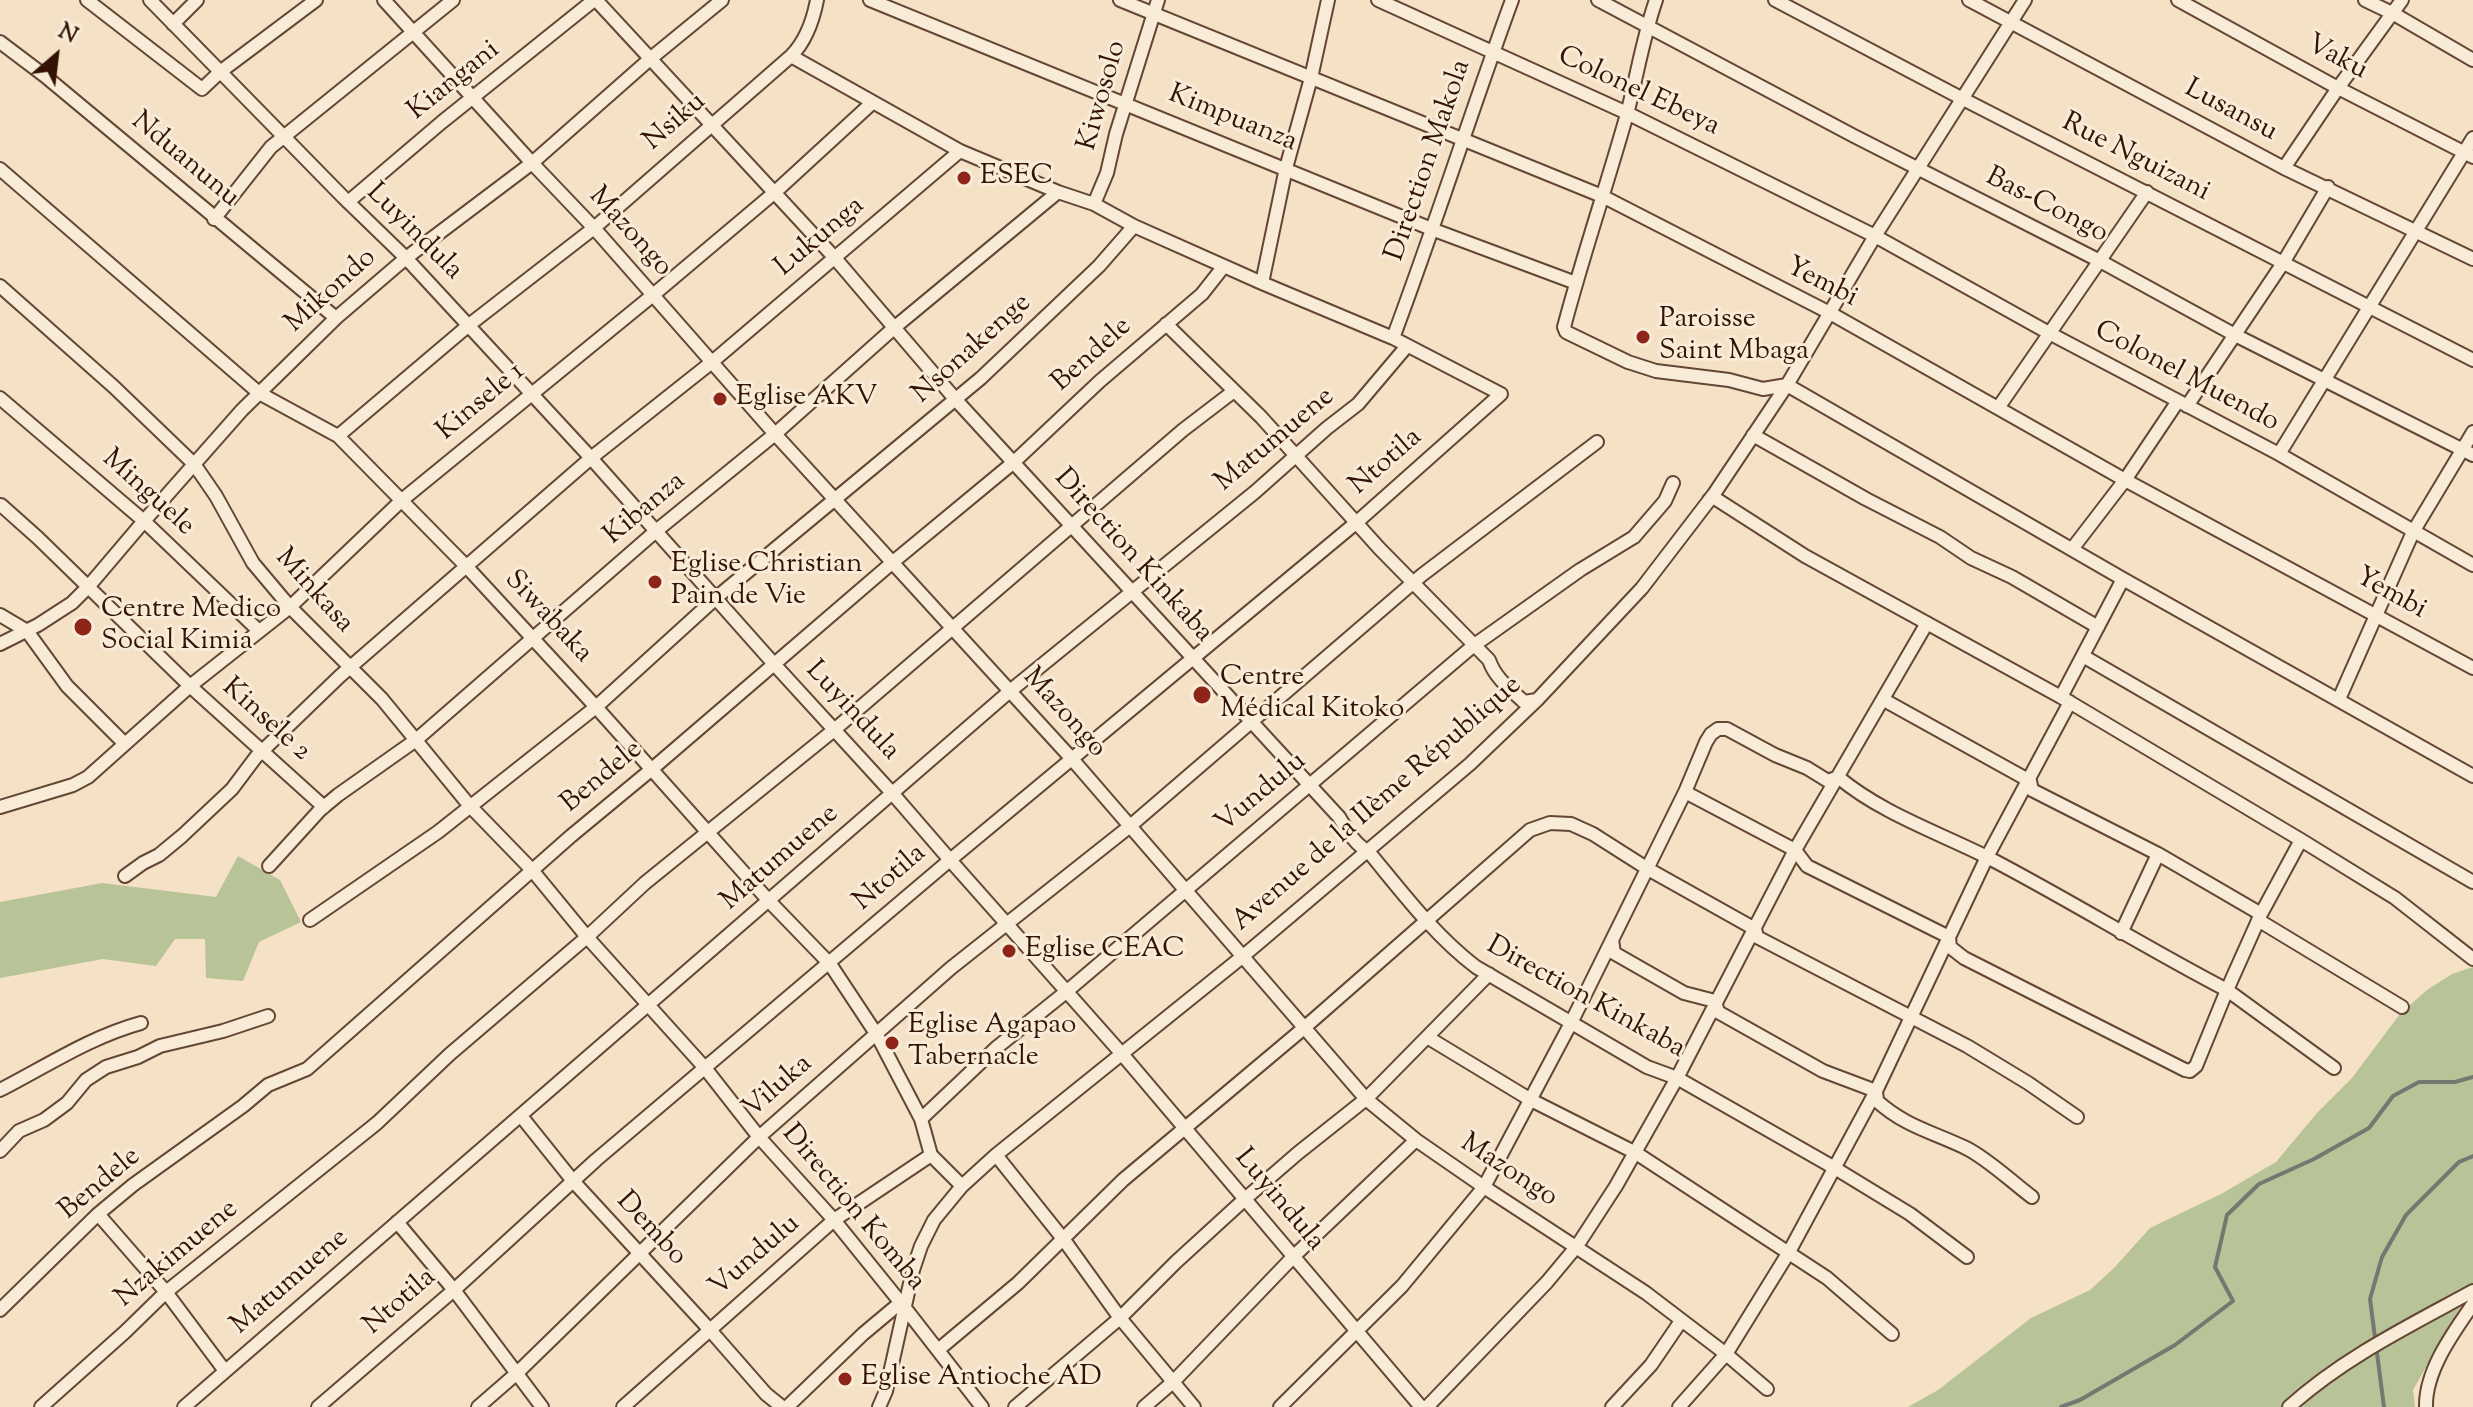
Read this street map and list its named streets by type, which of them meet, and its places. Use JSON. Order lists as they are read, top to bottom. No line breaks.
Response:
{"streets":{"street":["Vaku","Kiangani","Colonel Ebeya","Kiwosolo","Lusansu","Kimpuanza","Nsiku","Rue Nguizani","Nduanunu","Direction Makola","Bas-Congo","Luyindula","Mazongo","Lukunga","Yembi","Mikondo","Nsonakenge","Bendele","Colonel Muendo","Kinsele 1","Matumuene","Ntotila","Minguele","Kibanza","Direction Kinkaba","Minkasa","Siwabaka","Kinsele 2","Vundulu","Avenue de la IIème République","Viluka","Direction Komba","Dembo","Nzakimuene"]},"crossings":[["Kiangani","Luyindula"],["Kiangani","Mazongo"],["Kiangani","Direction Kinkaba"],["Colonel Ebeya","Direction Makola"],["Colonel Ebeya","Colonel Muendo"],["Colonel Ebeya","Avenue de la IIème République"],["Kiwosolo","Kimpuanza"],["Kiwosolo","Yembi"],["Lusansu","Avenue de la IIème République"],["Kimpuanza","Direction Makola"],["Nsiku","Luyindula"],["Nsiku","Mazongo"],["Nsiku","Direction Kinkaba"],["Nsiku","Siwabaka"],["Rue Nguizani","Avenue de la IIème République"],["Nduanunu","Mikondo"],["Direction Makola","Yembi"],["Bas-Congo","Avenue de la IIème République"],["Luyindula","Lukunga"],["Luyindula","Mikondo"],["Luyindula","Nsonakenge"],["Luyindula","Bendele"],["Luyindula","Kinsele 1"],["Luyindula","Matumuene"],["Luyindula","Ntotila"],["Luyindula","Kibanza"],["Luyindula","Vundulu"],["Luyindula","Avenue de la IIème République"],["Luyindula","Viluka"],["Luyindula","Nzakimuene"],["Mazongo","Lukunga"],["Mazongo","Mikondo"],["Mazongo","Nsonakenge"],["Mazongo","Bendele"],["Mazongo","Kinsele 1"],["Mazongo","Matumuene"],["Mazongo","Ntotila"],["Mazongo","Kibanza"],["Mazongo","Vundulu"],["Mazongo","Avenue de la IIème République"],["Mazongo","Viluka"],["Mazongo","Nzakimuene"],["Lukunga","Direction Kinkaba"],["Lukunga","Minkasa"],["Lukunga","Siwabaka"],["Lukunga","Kinsele 2"],["Yembi","Avenue de la IIème République"],["Mikondo","Minguele"],["Mikondo","Direction Kinkaba"],["Mikondo","Minkasa"],["Mikondo","Siwabaka"],["Mikondo","Kinsele 2"],["Nsonakenge","Direction Kinkaba"],["Nsonakenge","Minkasa"],["Nsonakenge","Siwabaka"],["Bendele","Direction Kinkaba"],["Bendele","Minkasa"],["Bendele","Siwabaka"],["Colonel Muendo","Avenue de la IIème République"],["Kinsele 1","Minguele"],["Kinsele 1","Direction Kinkaba"],["Kinsele 1","Minkasa"],["Kinsele 1","Siwabaka"],["Kinsele 1","Kinsele 2"],["Matumuene","Ntotila"],["Matumuene","Direction Kinkaba"],["Matumuene","Siwabaka"],["Matumuene","Direction Komba"],["Matumuene","Dembo"],["Ntotila","Direction Kinkaba"],["Ntotila","Siwabaka"],["Ntotila","Direction Komba"],["Ntotila","Dembo"],["Kibanza","Direction Kinkaba"],["Kibanza","Minkasa"],["Kibanza","Siwabaka"],["Kibanza","Kinsele 2"],["Direction Kinkaba","Vundulu"],["Direction Kinkaba","Avenue de la IIème République"],["Direction Kinkaba","Viluka"],["Minkasa","Direction Komba"],["Minkasa","Nzakimuene"],["Siwabaka","Vundulu"],["Siwabaka","Avenue de la IIème République"],["Siwabaka","Viluka"],["Siwabaka","Nzakimuene"],["Vundulu","Direction Komba"],["Vundulu","Dembo"],["Avenue de la IIème République","Direction Komba"],["Viluka","Direction Komba"],["Viluka","Dembo"],["Direction Komba","Nzakimuene"]],"places":["ESEC","Paroisse Saint Mbaga","Eglise AKV","Eglise Christian Pain de Vie","Centre Medico Social Kimia","Centre Médical Kitoko","Eglise CEAC","Eglise Agapao Tabernacle","Eglise Antioche AD"],"north":"top right"}
